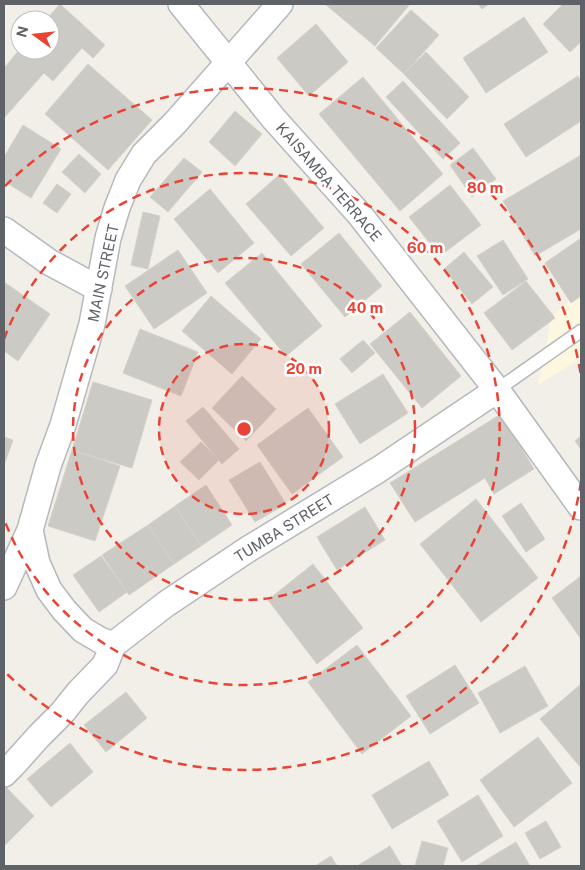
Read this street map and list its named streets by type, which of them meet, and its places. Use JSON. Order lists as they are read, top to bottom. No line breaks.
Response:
{"streets":{"street":["KAISAMBA TERRACE","MAIN STREET","TUMBA STREET"]},"crossings":[["KAISAMBA TERRACE","MAIN STREET"],["KAISAMBA TERRACE","TUMBA STREET"]],"north":"left","rings":["80 m","60 m","40 m","20 m"]}
